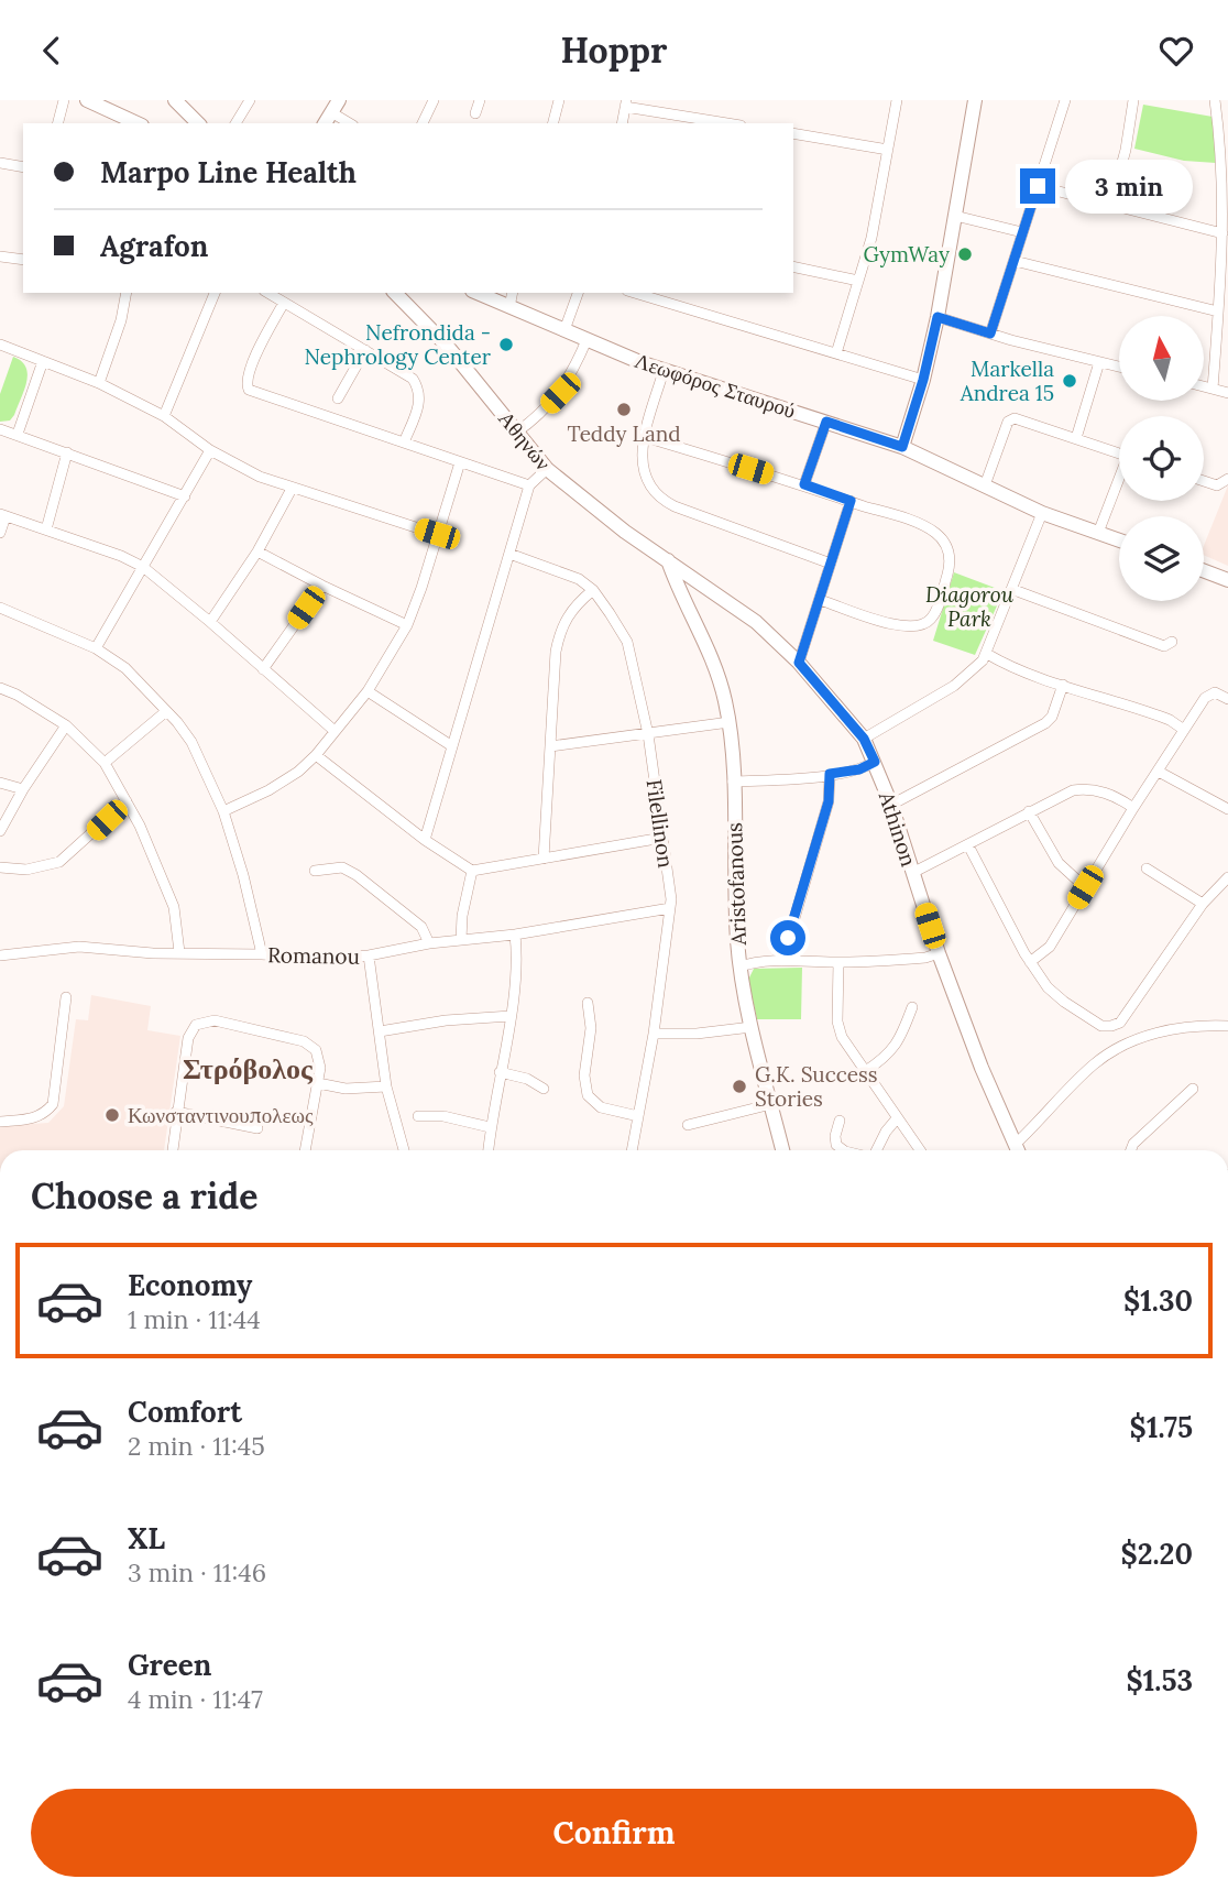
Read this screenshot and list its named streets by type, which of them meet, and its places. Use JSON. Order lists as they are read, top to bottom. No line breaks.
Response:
{"streets":{"street":["Λεωφόρος Σταυρού","Αθηνών","Filellinon","Athinon","Aristofanous","Romanou"]},"crossings":[["Αθηνών","Athinon"],["Αθηνών","Aristofanous"],["Filellinon","Romanou"],["Athinon","Aristofanous"]],"districts":["Στρόβολος"],"parks":["Diagorou Park"],"places":["GymWay","Nefrondida - Nephrology Center","Markella Andrea 15","Teddy Land","G.K. Success Stories","Κωνσταντινουπολεως"],"north":"top","page":{"header":"Hoppr","banner":["Marpo Line Health","Agrafon"],"bubble":"3 min","heading":"Choose a ride","list":[{"name":"Economy","note":"1 min · 11:44","value":"$1.30"},{"name":"Comfort","note":"2 min · 11:45","value":"$1.75"},{"name":"XL","note":"3 min · 11:46","value":"$2.20"},{"name":"Green","note":"4 min · 11:47","value":"$1.53"}],"buttons":"Confirm"}}
